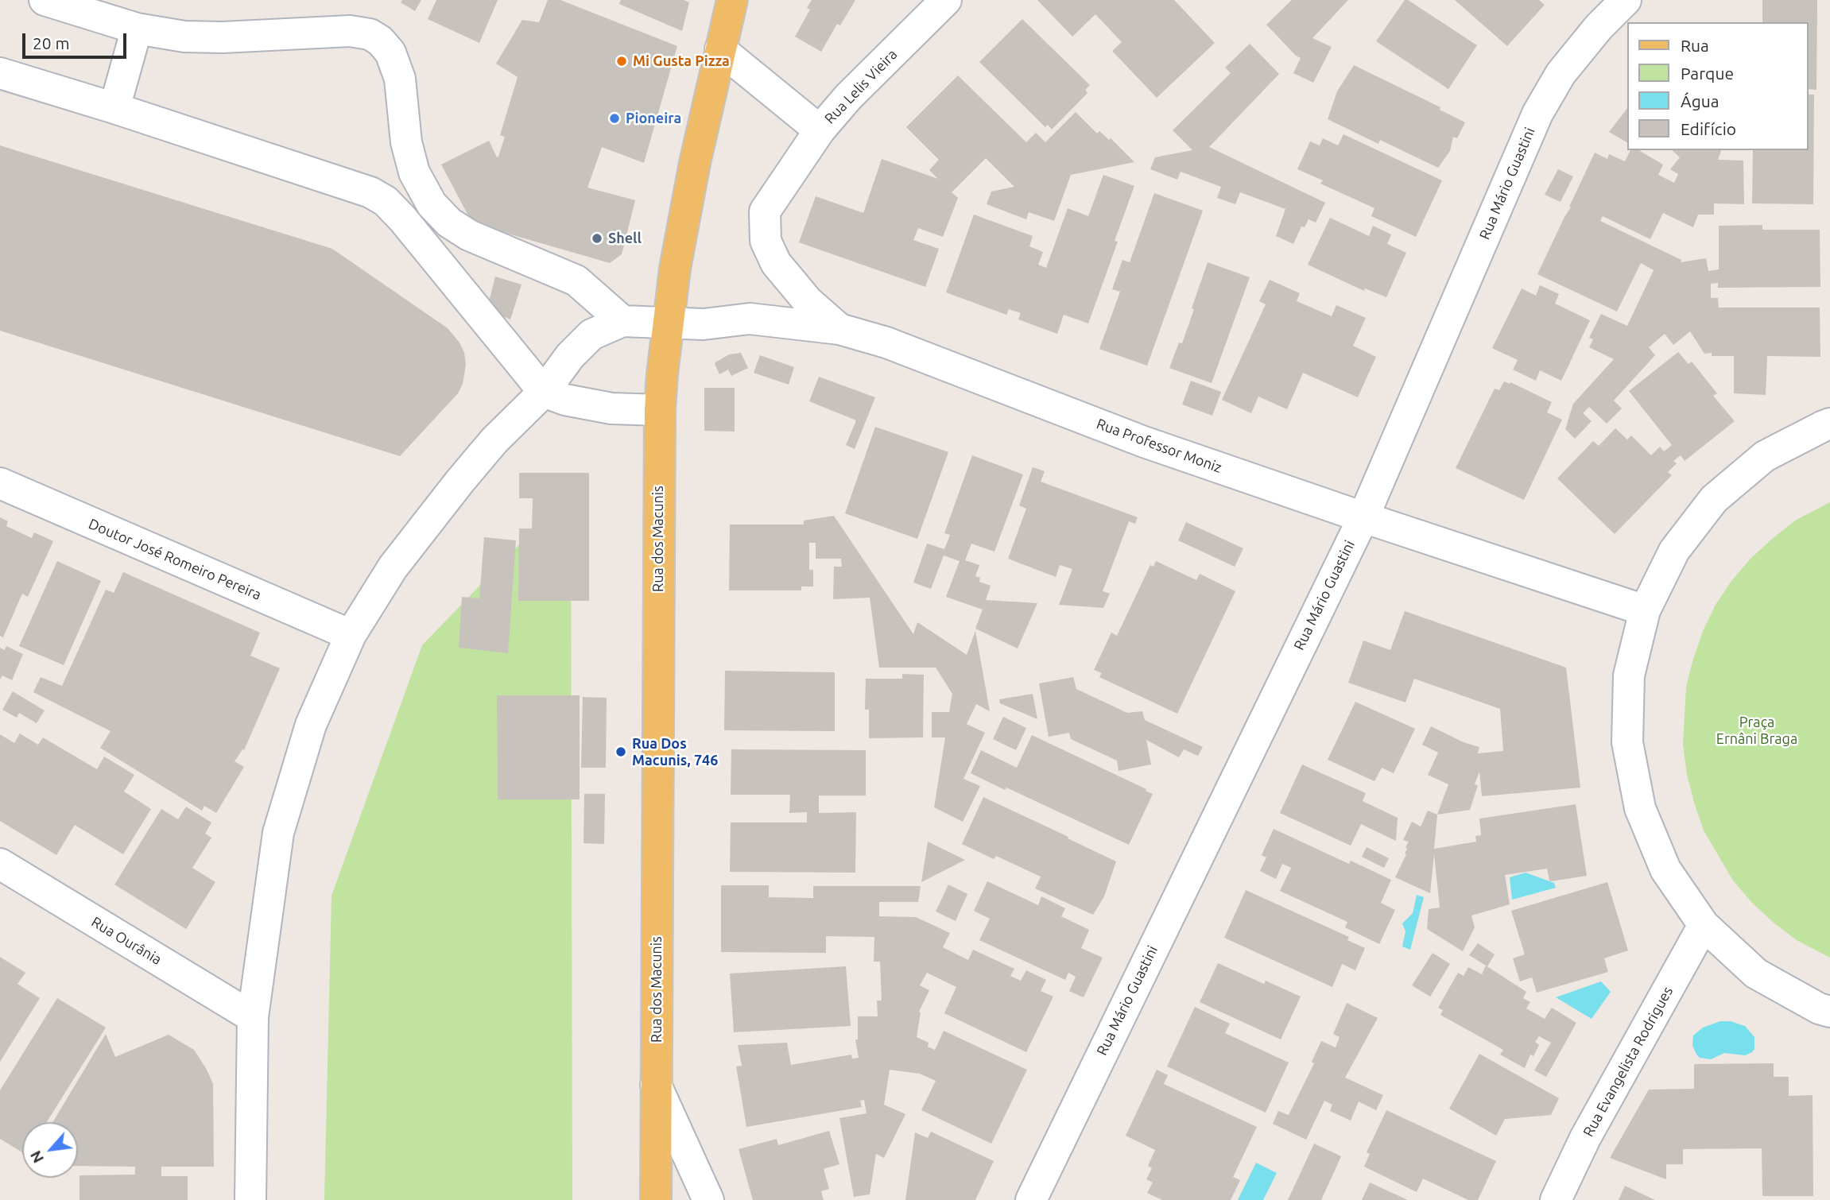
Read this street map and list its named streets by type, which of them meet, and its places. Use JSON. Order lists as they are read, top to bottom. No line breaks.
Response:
{"streets":{"main road":["Rua dos Macunis"],"street":["Rua Lelis Vieira","Rua Mário Guastini","Rua Professor Moniz","Doutor José Romeiro Pereira","Rua Ourânia","Rua Evangelista Rodrigues"]},"crossings":[["Rua Lelis Vieira","Rua dos Macunis"],["Rua Mário Guastini","Rua Professor Moniz"],["Rua Professor Moniz","Rua dos Macunis"]],"parks":["Praça Ernâni Braga"],"places":["Mi Gusta Pizza","Pioneira","Shell","Rua Dos Macunis, 746"],"legend":["Rua","Parque","Água","Edifício"],"scale_bar":"20 m","north":"bottom left"}
